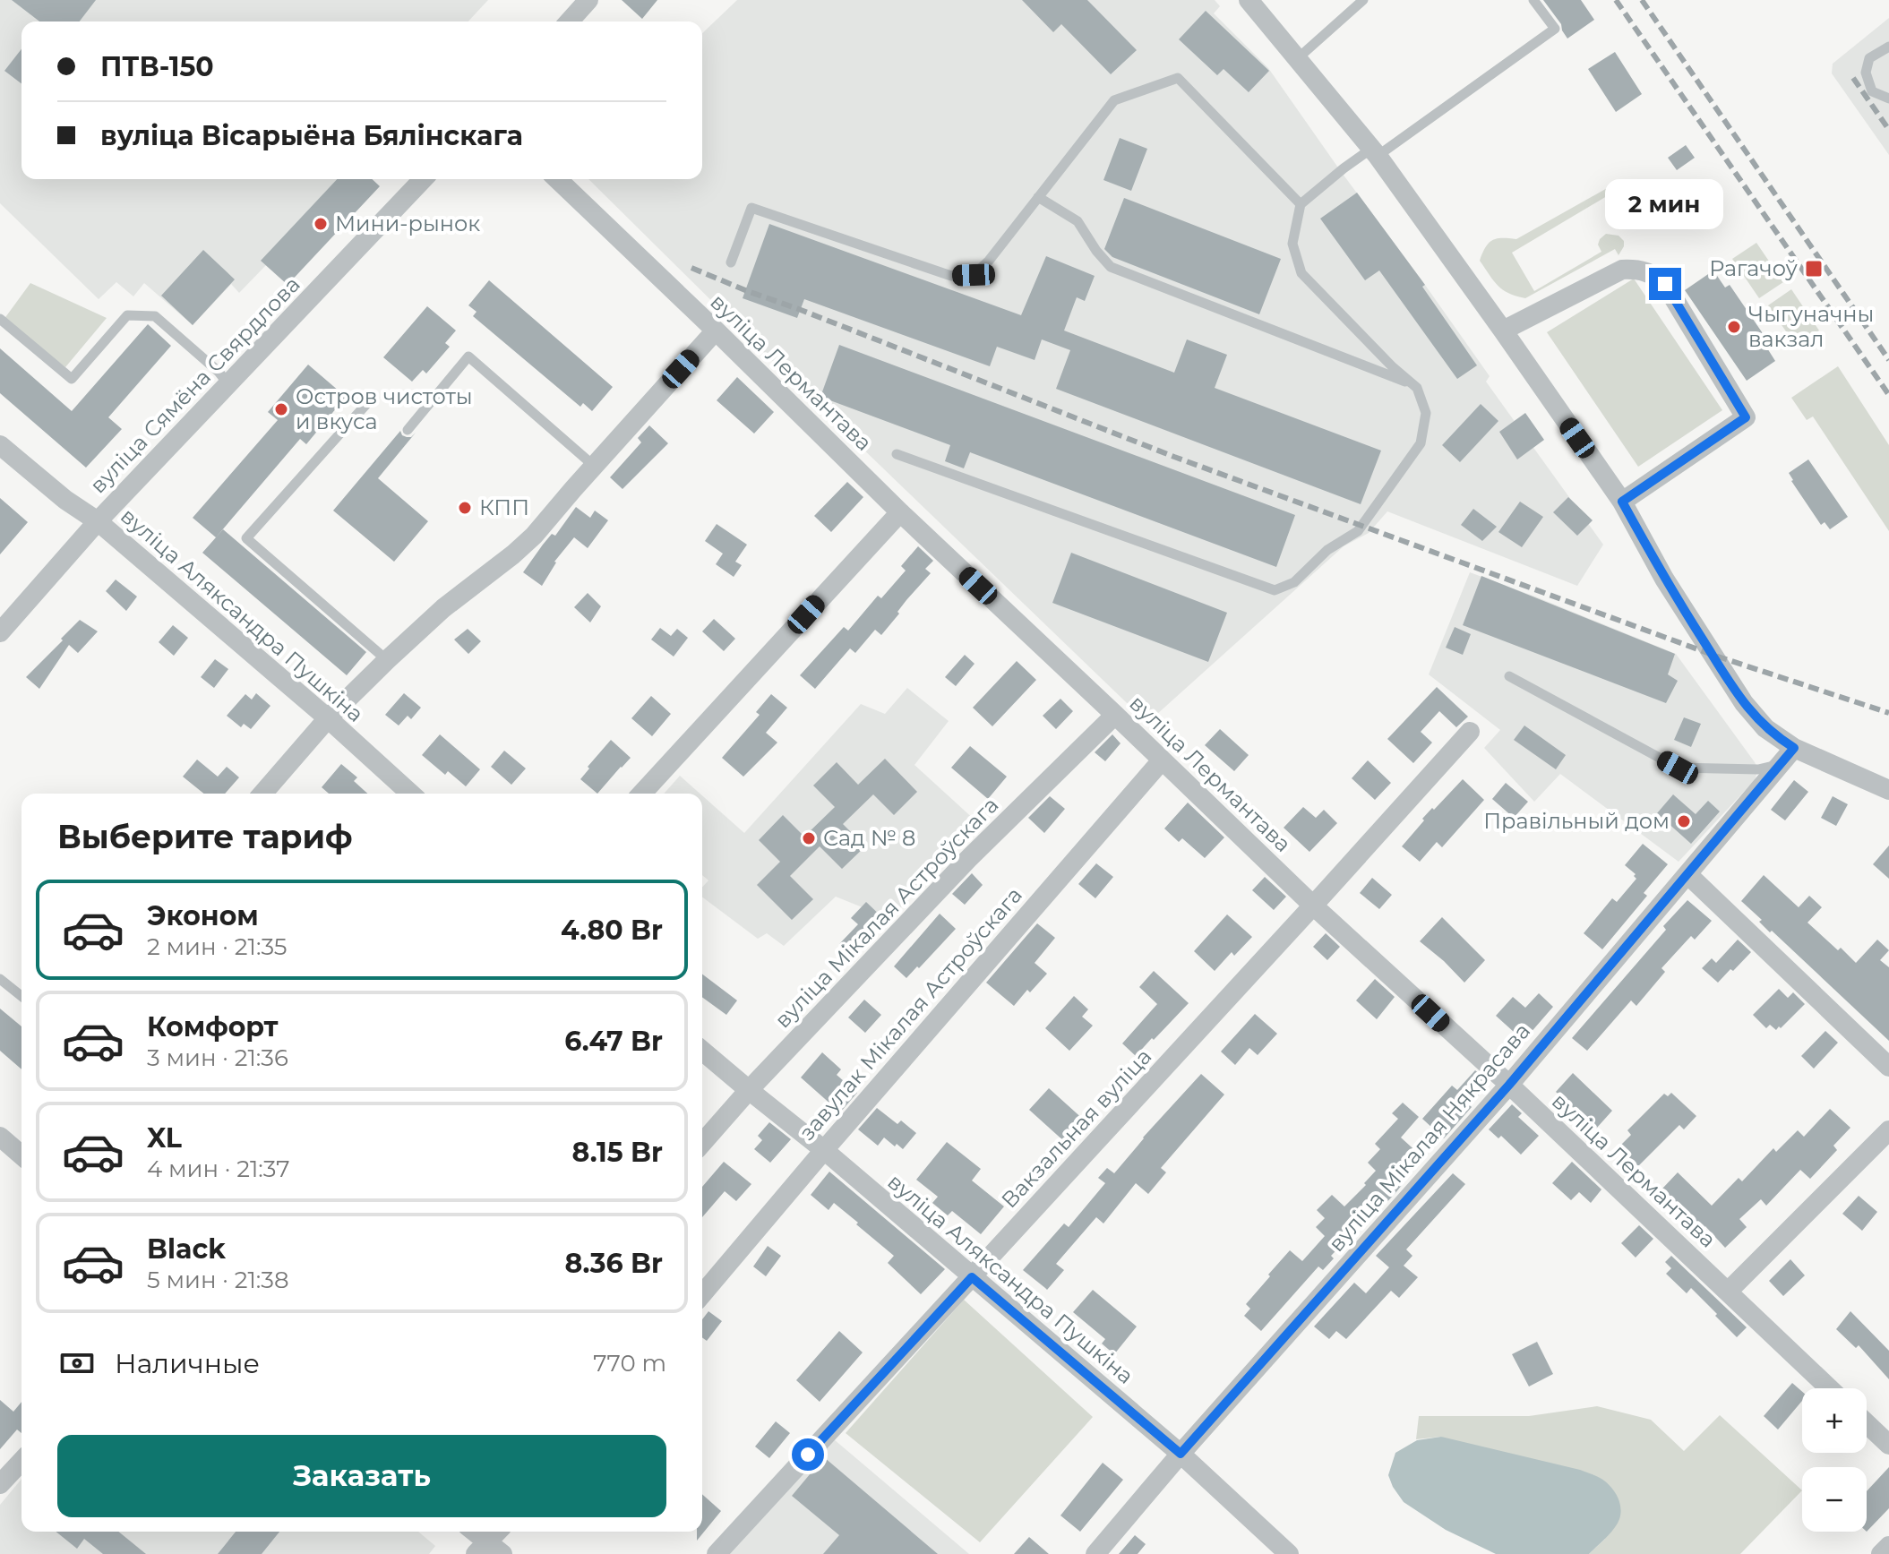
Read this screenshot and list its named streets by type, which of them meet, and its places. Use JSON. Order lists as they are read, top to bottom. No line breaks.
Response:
{"streets":{"street":["вуліца Лермантава","вуліца Сямёна Свярдлова","вуліца Аляксандра Пушкіна","вуліца Мікалая Астроўскага","завулак Мікалая Астроўскага","Вакзальная вуліца","вуліца Мікалая Някрасава"]},"crossings":[["вуліца Лермантава","вуліца Мікалая Астроўскага"],["вуліца Лермантава","завулак Мікалая Астроўскага"],["вуліца Лермантава","Вакзальная вуліца"],["вуліца Лермантава","вуліца Мікалая Някрасава"],["вуліца Сямёна Свярдлова","вуліца Аляксандра Пушкіна"],["вуліца Аляксандра Пушкіна","вуліца Мікалая Астроўскага"],["вуліца Аляксандра Пушкіна","завулак Мікалая Астроўскага"],["вуліца Аляксандра Пушкіна","Вакзальная вуліца"],["вуліца Аляксандра Пушкіна","вуліца Мікалая Някрасава"]],"places":{"other":["Мини-рынок","Чыгуначны вакзал","Остров чистоты и вкуса","КПП","Правільный дом","Сад № 8"],"transit":["Рагачоў"]},"page":{"banner":["ПТВ-150","вуліца Вісарыёна Бялінскага"],"bubble":"2 мин","heading":"Выберите тариф","list":[{"name":"Эконом","note":"2 мин · 21:35","value":"4.80 Br"},{"name":"Комфорт","note":"3 мин · 21:36","value":"6.47 Br"},{"name":"XL","note":"4 мин · 21:37","value":"8.15 Br"},{"name":"Black","note":"5 мин · 21:38","value":"8.36 Br"}],"pay":["Наличные","770 m"],"map_buttons":["+","−"],"buttons":"Заказать"}}
